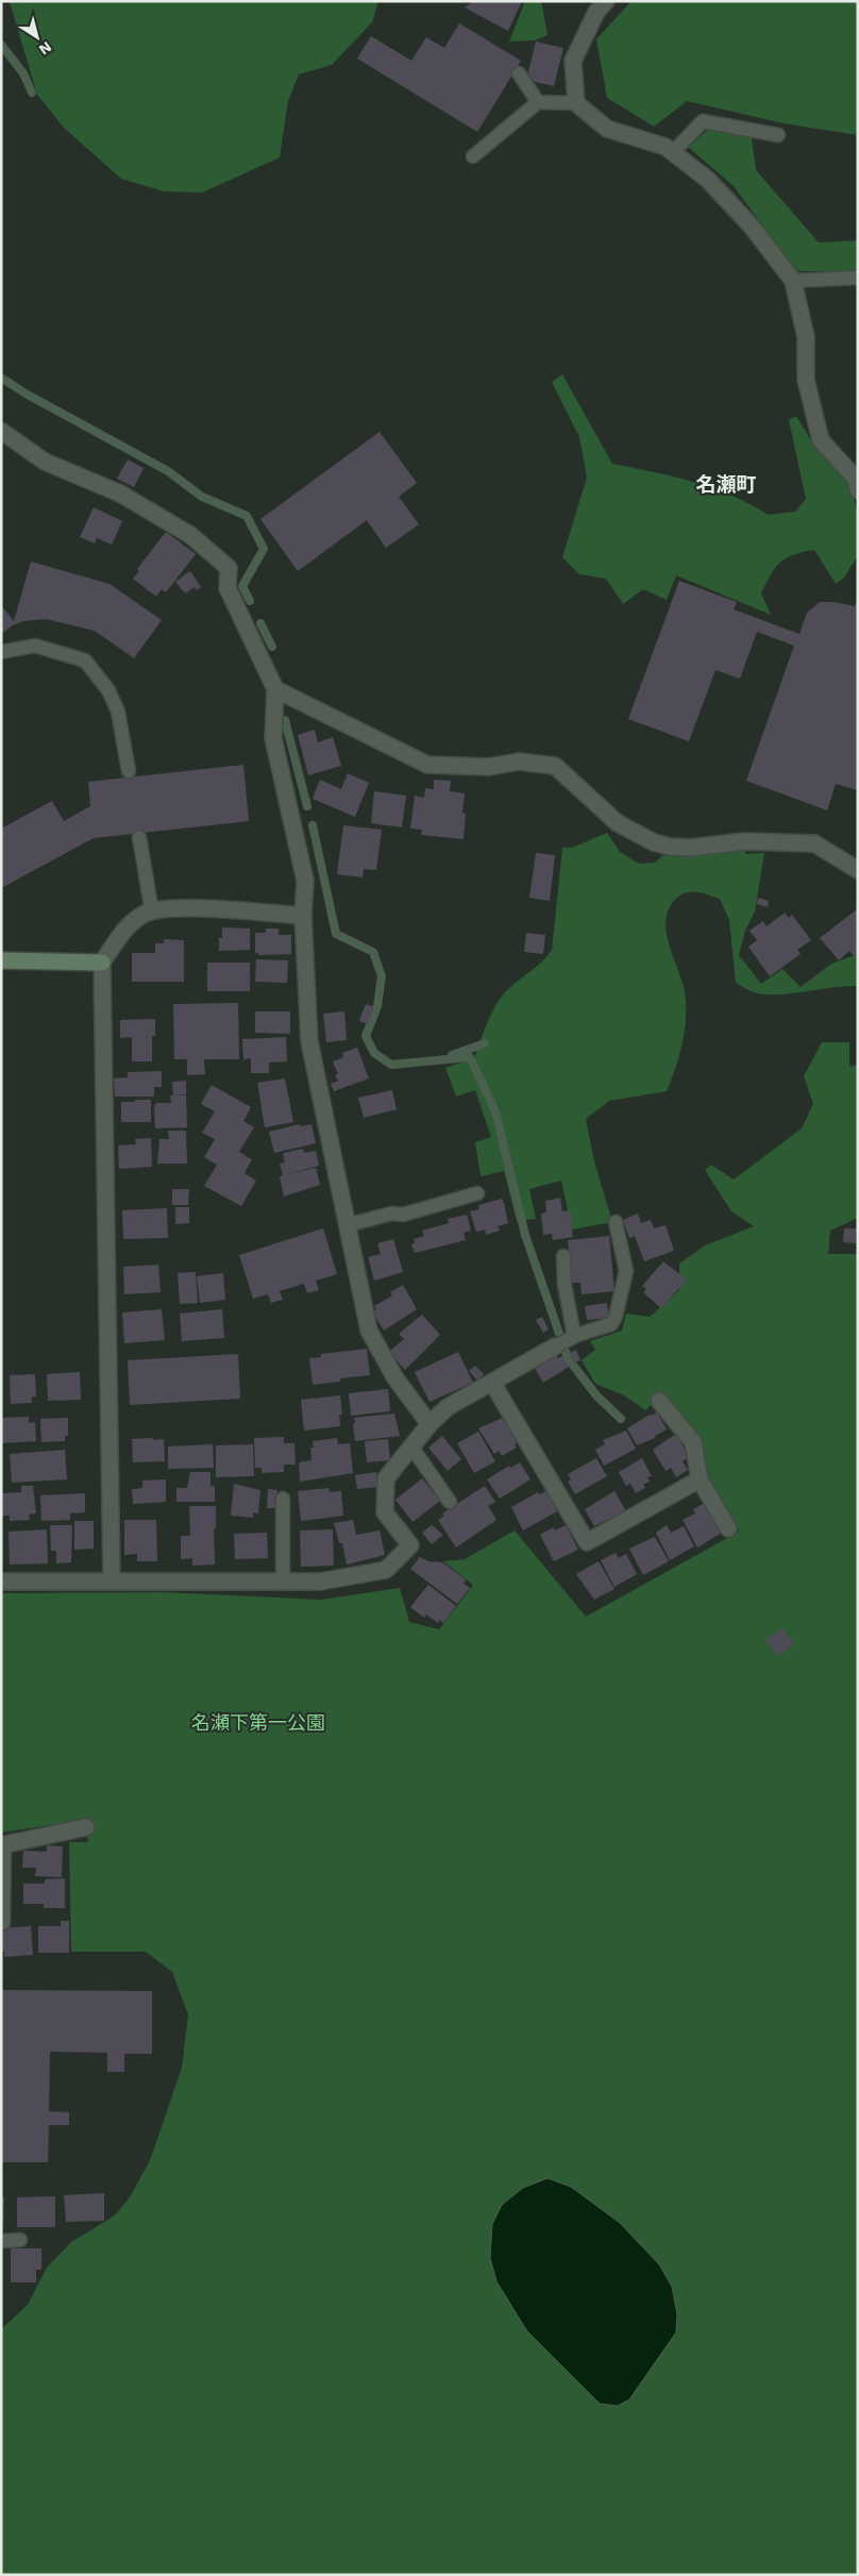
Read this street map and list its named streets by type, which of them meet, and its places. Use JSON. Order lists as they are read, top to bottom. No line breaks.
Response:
{"districts":["名瀬町"],"parks":["名瀬下第一公園"],"north":"bottom right"}
